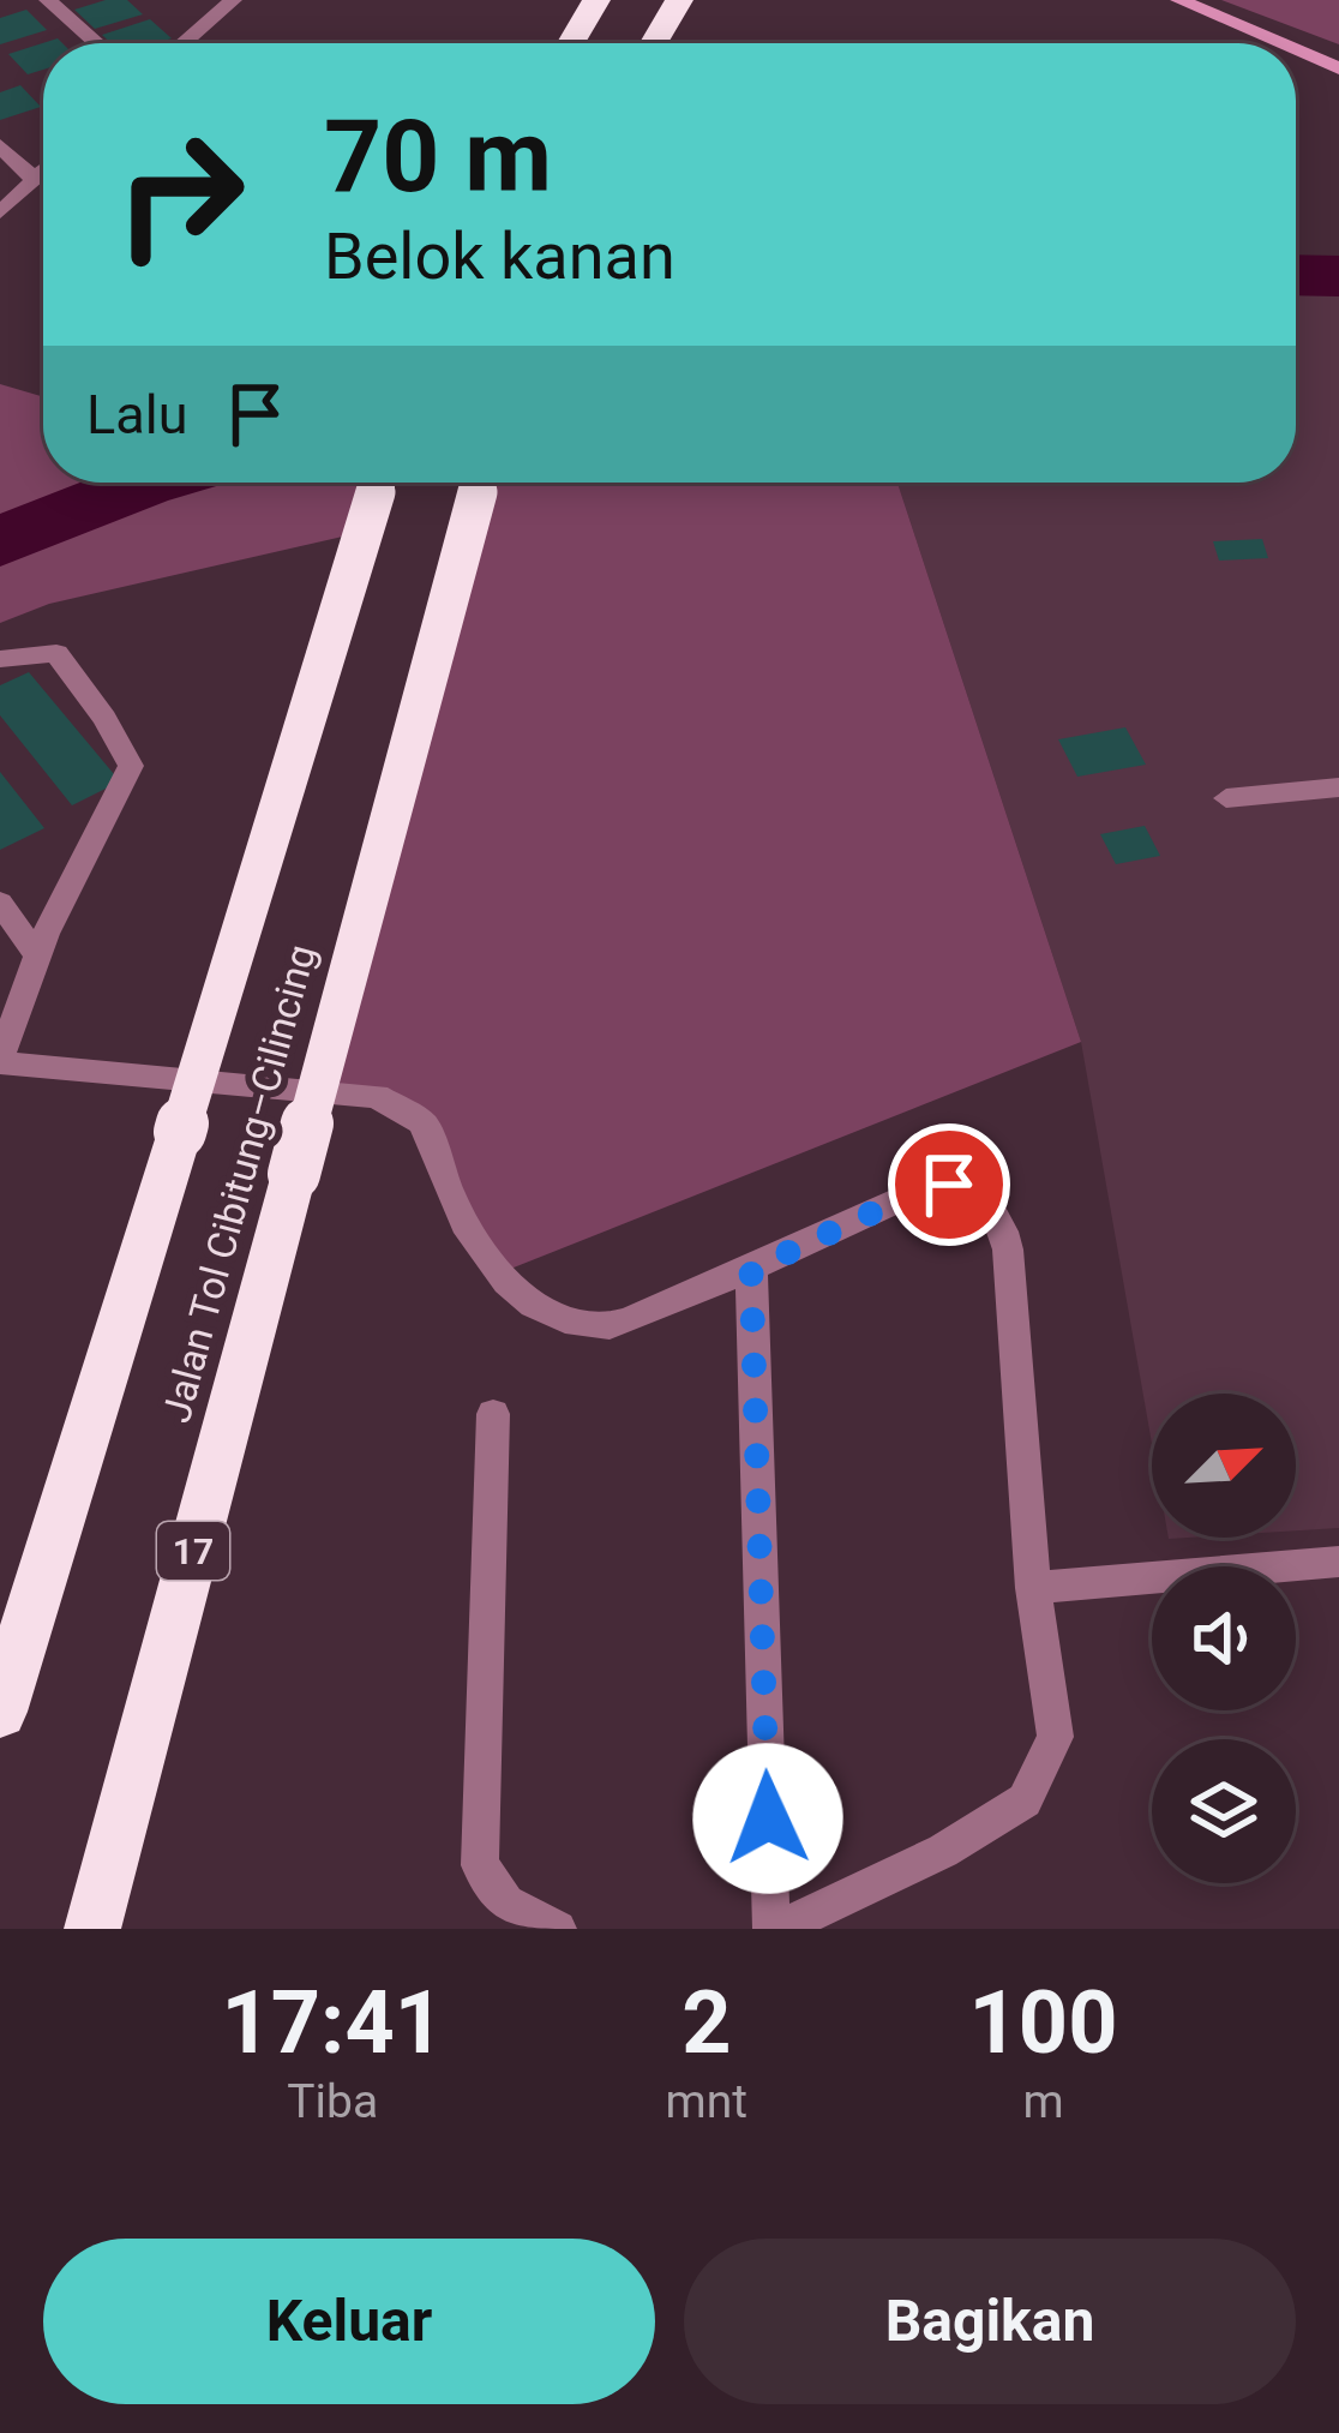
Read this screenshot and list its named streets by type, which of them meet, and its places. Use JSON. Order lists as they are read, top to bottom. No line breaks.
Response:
{"streets":{"highway":["Jalan Tol Cibitung–Cilincing","17"]},"north":"top right","page":{"turn":["70 m","Belok kanan"],"then":"Lalu","eta":["17:41","Tiba","2","mnt","100","m"],"buttons":["Keluar","Bagikan"]}}
